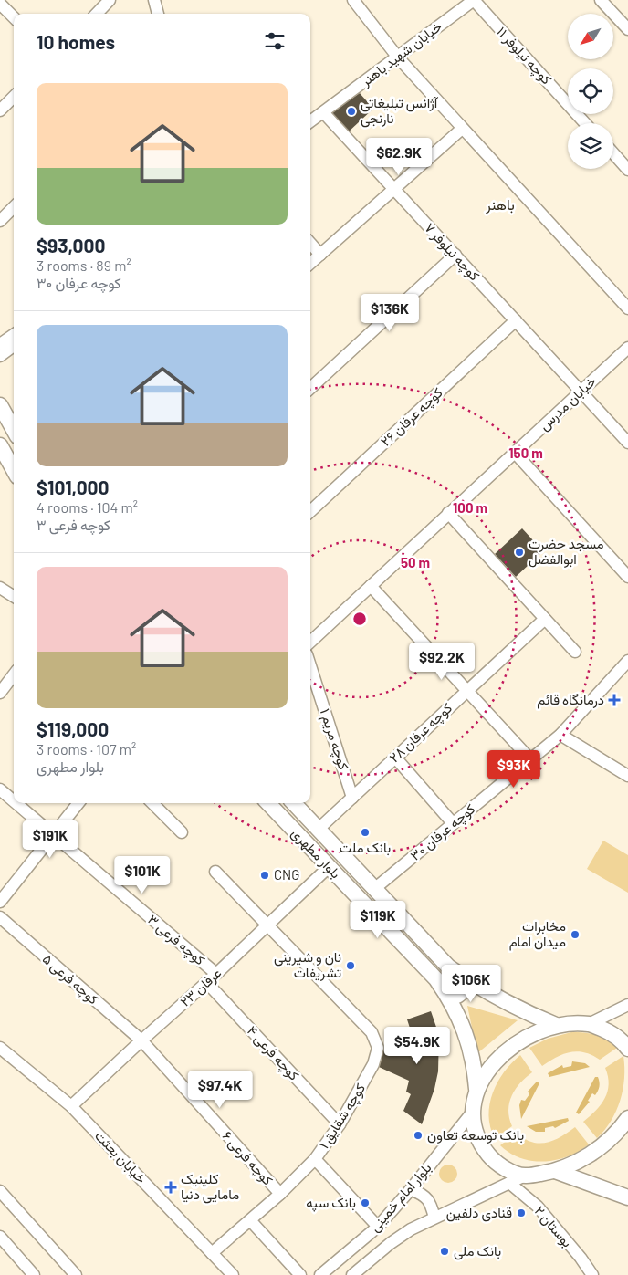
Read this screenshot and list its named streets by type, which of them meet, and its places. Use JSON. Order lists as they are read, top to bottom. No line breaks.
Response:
{"streets":{"main road":["بلوار مطهری"],"street":["خیابان شهید باهنر","کوچه نیلوفر ۱۱","کوچه نیلوفر ۷","خیابان مدرس","کوچه عرفان ۲۶","کوچه عرفان ۲۸","کوچه مریم ۱","کوچه عرفان ۳۰","کوچه فرعی ۳","کوچه فرعی ۵","عرفان ۲۳","کوچه فرعی ۴","کوچه شقایق ۱","خیابان بعثت","کوچه فرعی ۶","بلوار امام خمینی","بوستان ۲"]},"crossings":[["خیابان شهید باهنر","کوچه نیلوفر ۱۱"],["خیابان شهید باهنر","کوچه نیلوفر ۷"],["کوچه نیلوفر ۷","خیابان مدرس"],["کوچه نیلوفر ۷","کوچه عرفان ۲۶"],["کوچه عرفان ۲۸","کوچه مریم ۱"],["کوچه عرفان ۲۸","بلوار مطهری"],["کوچه عرفان ۳۰","بلوار مطهری"],["بلوار مطهری","عرفان ۲۳"],["کوچه فرعی ۳","عرفان ۲۳"],["کوچه فرعی ۵","عرفان ۲۳"],["کوچه فرعی ۵","کوچه فرعی ۶"],["عرفان ۲۳","کوچه فرعی ۴"],["عرفان ۲۳","کوچه شقایق ۱"],["عرفان ۲۳","خیابان بعثت"],["عرفان ۲۳","کوچه فرعی ۶"],["کوچه فرعی ۴","کوچه شقایق ۱"],["کوچه شقایق ۱","خیابان بعثت"],["کوچه شقایق ۱","کوچه فرعی ۶"],["بلوار امام خمینی","بوستان ۲"]],"districts":["باهنر"],"places":{"other":["آژانس تبلیغاتی نارنجی","مسجد حضرت ابوالفضل","بانک ملت","CNG","مخابرات میدان امام","نان و شیرینی تشریفات","بانک توسعه تعاون","بانک سپه","قنادی دلفین","بانک ملی"],"health":["درمانگاه قائم","کلینیک مامایی دنیا"]},"north":"bottom left","page":{"heading":"10 homes","list":[{"name":"$93,000","note":"3 rooms · 89 m² · کوچه عرفان ۳۰"},{"name":"$101,000","note":"4 rooms · 104 m² · کوچه فرعی ۳"},{"name":"$119,000","note":"3 rooms · 107 m² · بلوار مطهری"}],"price":["$62.9K","$136K","$92.2K","$93K","$191K","$101K","$119K","$106K","$54.9K","$97.4K"]},"rings":["150 m","100 m","50 m"]}
